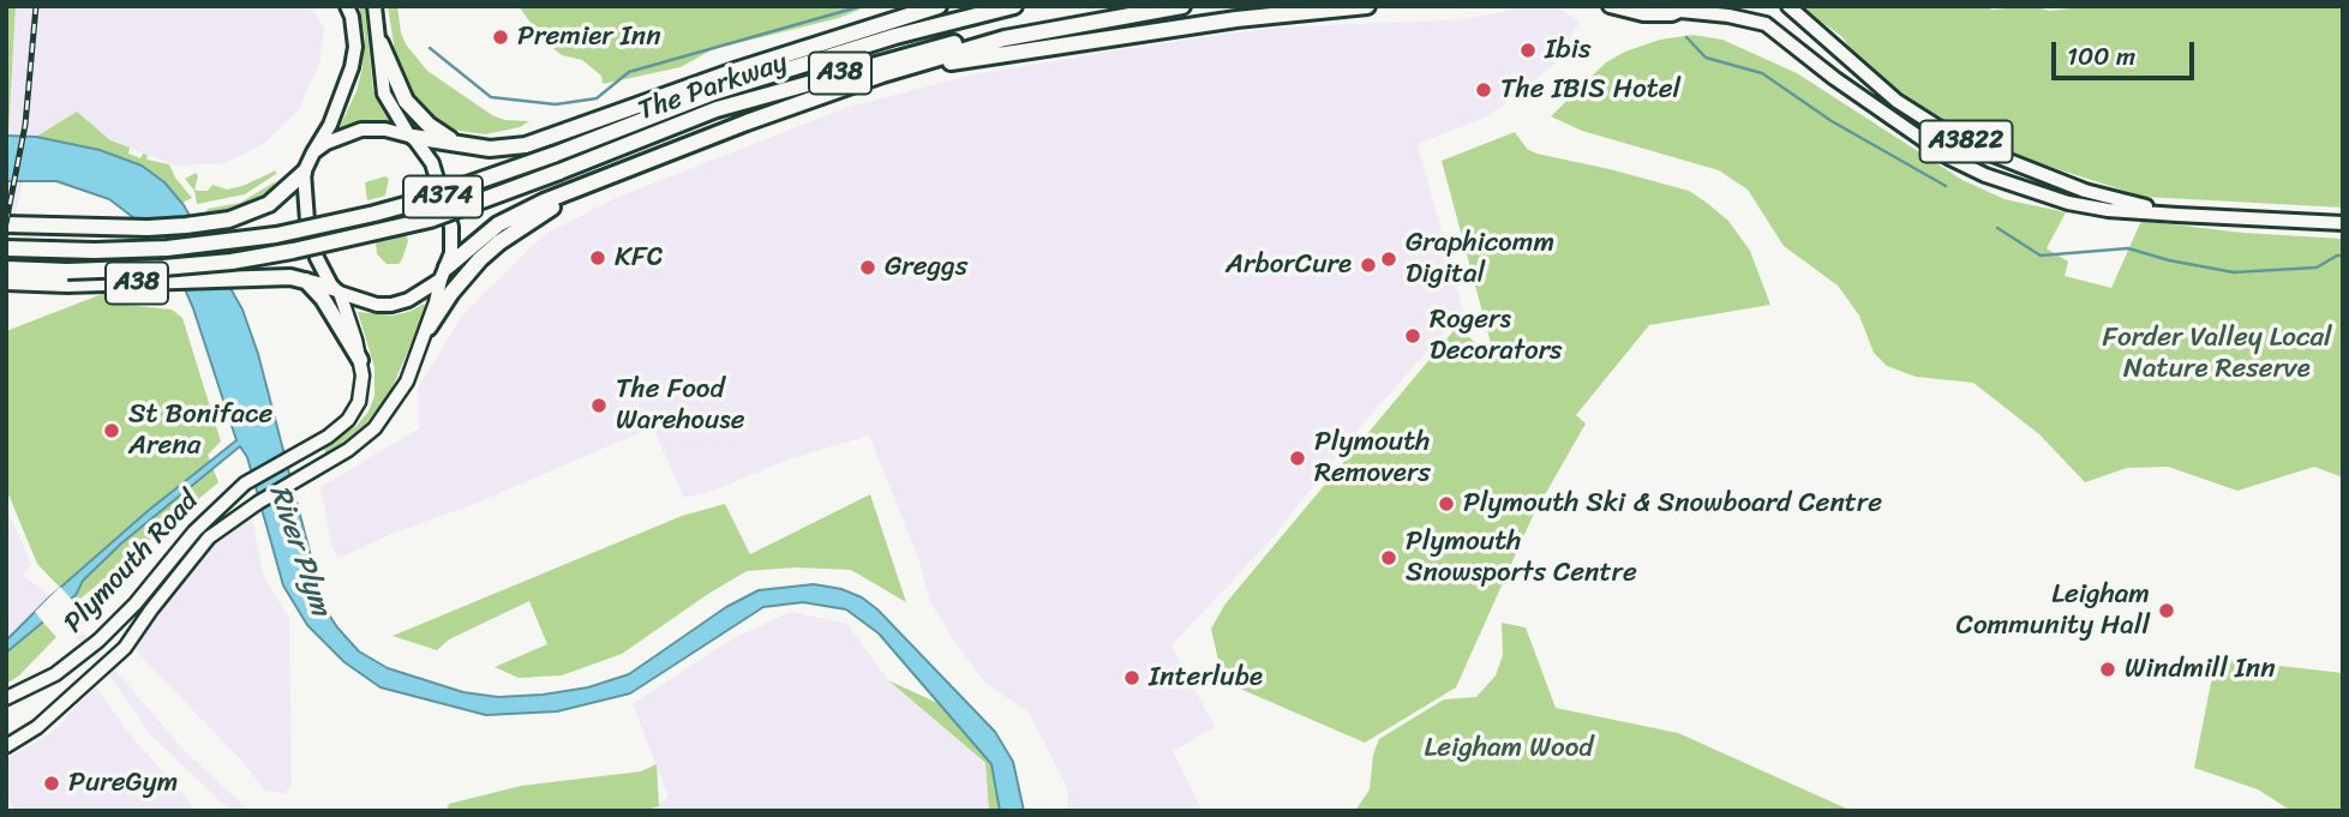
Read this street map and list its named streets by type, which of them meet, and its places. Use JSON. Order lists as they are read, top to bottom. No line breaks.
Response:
{"streets":{"highway":["A38","The Parkway"],"main road":["A3822","A374","Plymouth Road"]},"crossings":[["A38","A374"],["A38","Plymouth Road"],["A374","Plymouth Road"]],"water":["River Plym"],"parks":["Forder Valley Local Nature Reserve","Leigham Wood"],"places":["Premier Inn","Ibis","The IBIS Hotel","KFC","Graphicomm Digital","ArborCure","Greggs","Rogers Decorators","The Food Warehouse","St Boniface Arena","Plymouth Removers","Plymouth Ski & Snowboard Centre","Plymouth Snowsports Centre","Leigham Community Hall","Windmill Inn","Interlube","PureGym"],"scale_bar":"100 m"}
